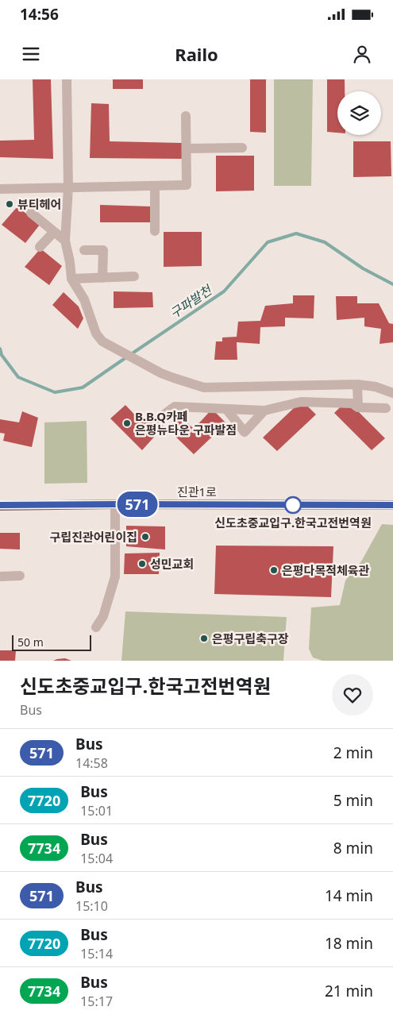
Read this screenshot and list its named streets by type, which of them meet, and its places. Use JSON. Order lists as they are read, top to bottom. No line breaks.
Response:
{"streets":{"main road":["진관1로"]},"water":["구파발천"],"places":["뷰티헤어","B.B.Q카페 은평뉴타운 구파발점","신도초중교입구.한국고전번역원","구립진관어린이집","성민교회","은평다목적체육관","은평구립축구장"],"lines":["bus line 571"],"scale_bar":"50 m","page":{"status":"14:56","header":"Railo","on_map":"571","scale":"50 m","heading":["신도초중교입구.한국고전번역원","Bus"],"list":[{"mark":"571","name":"Bus","note":"14:58","value":"2 min"},{"mark":"7720","name":"Bus","note":"15:01","value":"5 min"},{"mark":"7734","name":"Bus","note":"15:04","value":"8 min"},{"mark":"571","name":"Bus","note":"15:10","value":"14 min"},{"mark":"7720","name":"Bus","note":"15:14","value":"18 min"},{"mark":"7734","name":"Bus","note":"15:17","value":"21 min"}]}}
